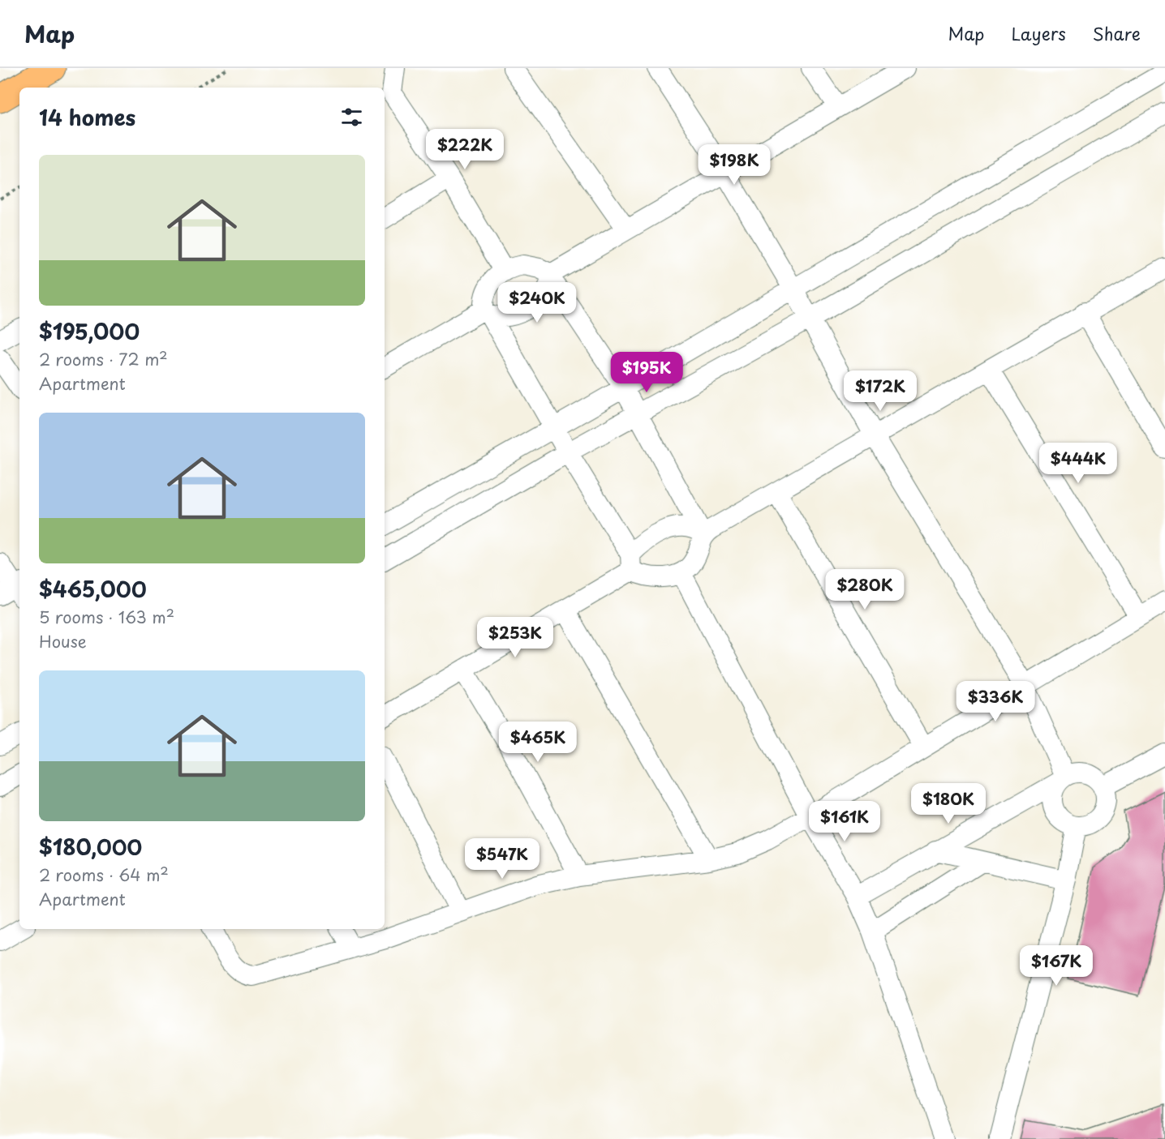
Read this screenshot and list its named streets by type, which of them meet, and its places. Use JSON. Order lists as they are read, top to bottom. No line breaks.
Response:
{"page":{"header":"Map","nav":["Map","Layers","Share"],"heading":"14 homes","price":["$222K","$198K","$240K","$195K","$172K","$444K","$280K","$253K","$336K","$465K","$180K","$161K","$547K","$167K"],"list":[{"name":"$195,000","note":"2 rooms · 72 m² · Apartment"},{"name":"$465,000","note":"5 rooms · 163 m² · House"},{"name":"$180,000","note":"2 rooms · 64 m² · Apartment"}]}}
